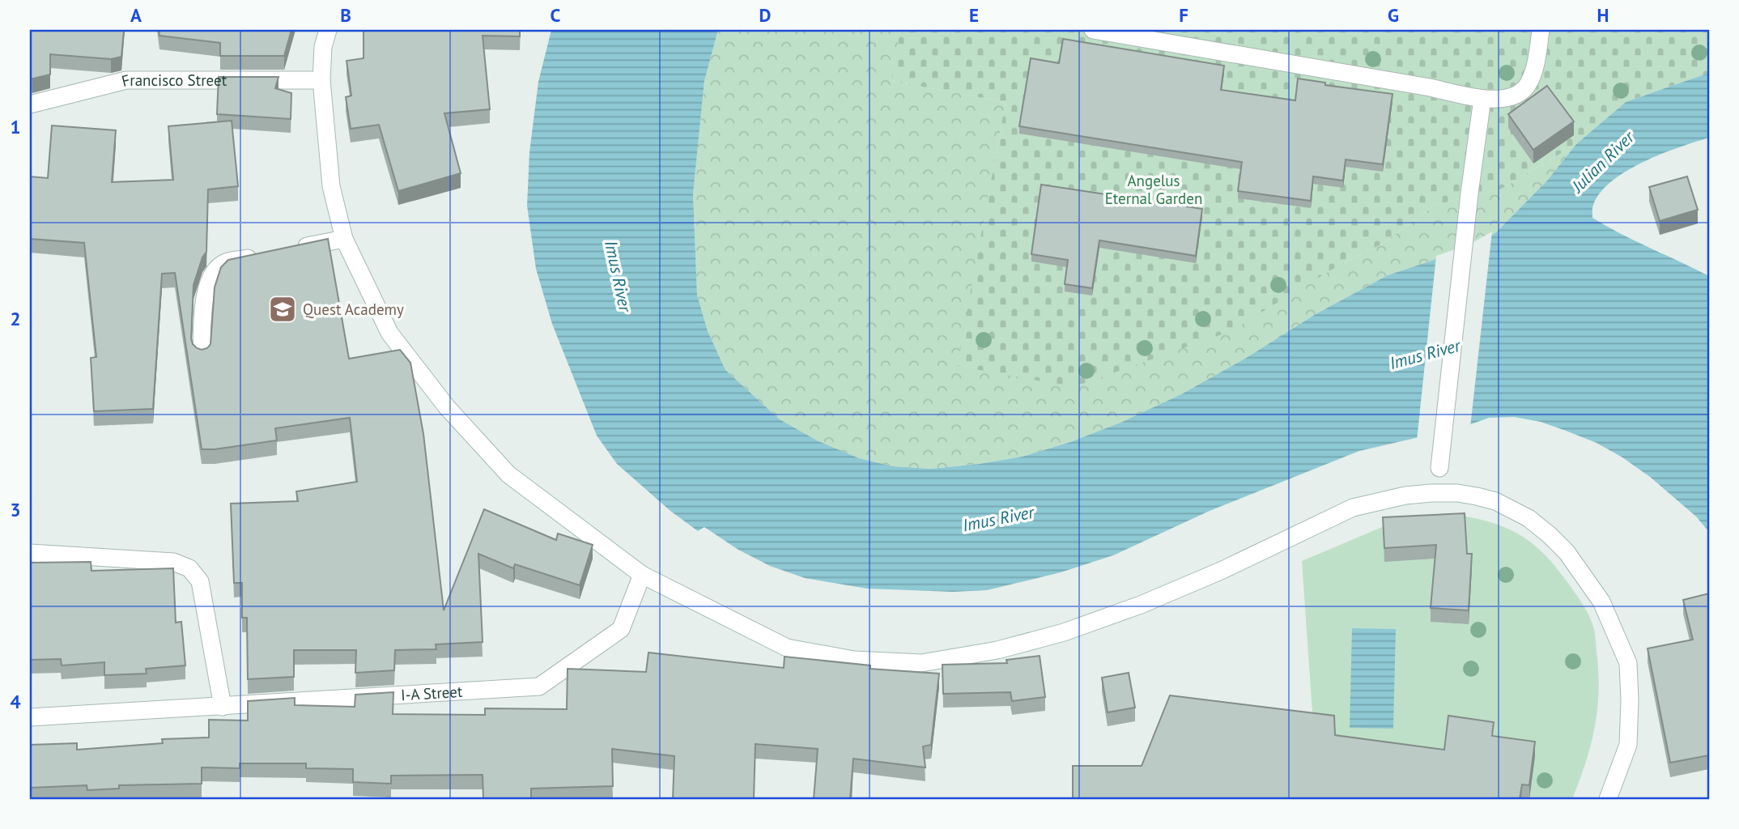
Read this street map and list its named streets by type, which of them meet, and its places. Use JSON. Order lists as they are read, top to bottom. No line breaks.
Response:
{"streets":{"main road":["Francisco Street","I-A Street"]},"water":["Julian River","Imus River"],"parks":["Angelus Eternal Garden"],"places":{"school or university":["Quest Academy"]},"grid":{"columns":["A","B","C","D","E","F","G","H"],"rows":["1","2","3","4"]}}
